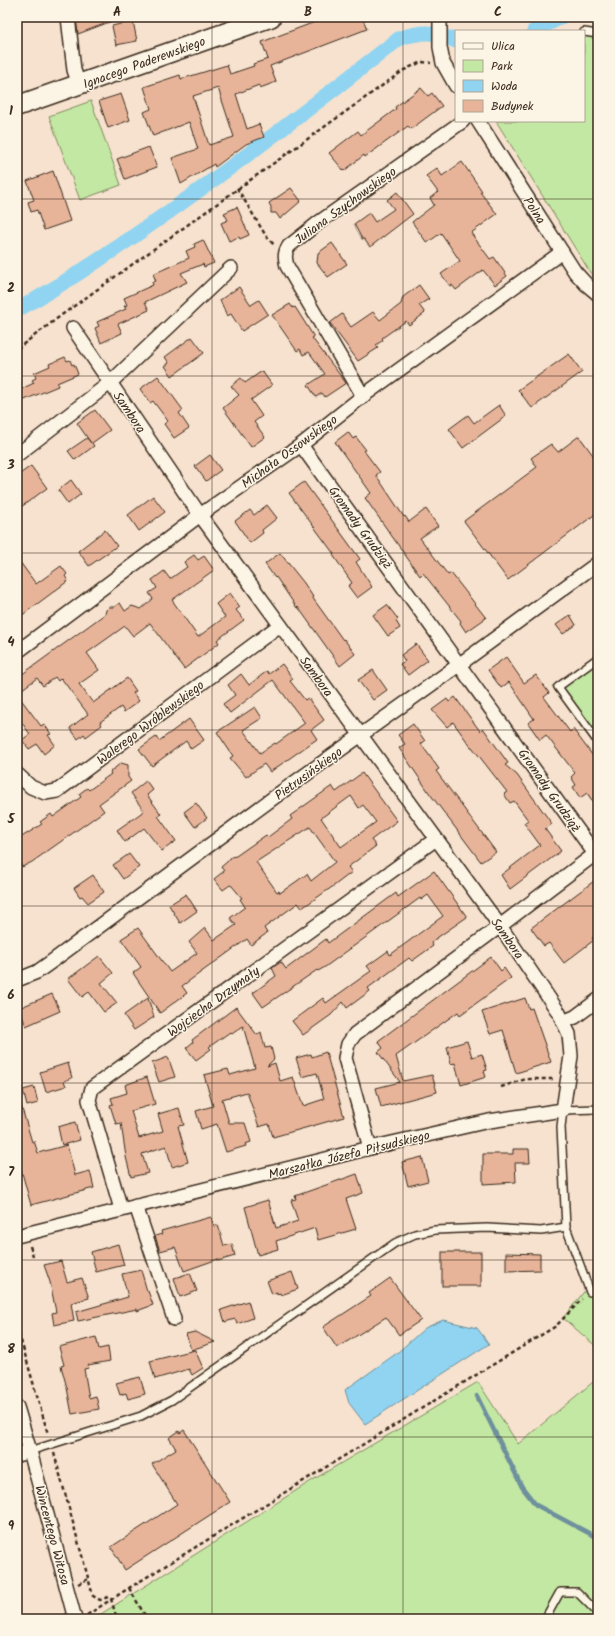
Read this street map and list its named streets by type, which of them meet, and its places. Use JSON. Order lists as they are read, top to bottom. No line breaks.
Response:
{"streets":{"main road":["Ignacego Paderewskiego"],"street":["Juliana Szychowskiego","Polna","Sambora","Michała Ossowskiego","Gromady Grudziąż","Walerego Wróblewskiego","Pietrusińskiego","Wojciecha Drzymały","Marszałka Józefa Piłsudskiego","Wincentego Witosa"]},"crossings":[["Juliana Szychowskiego","Michała Ossowskiego"],["Polna","Michała Ossowskiego"],["Sambora","Michała Ossowskiego"],["Sambora","Gromady Grudziąż"],["Sambora","Walerego Wróblewskiego"],["Sambora","Pietrusińskiego"],["Sambora","Wojciecha Drzymały"],["Sambora","Marszałka Józefa Piłsudskiego"],["Michała Ossowskiego","Gromady Grudziąż"],["Gromady Grudziąż","Pietrusińskiego"],["Gromady Grudziąż","Marszałka Józefa Piłsudskiego"],["Wojciecha Drzymały","Marszałka Józefa Piłsudskiego"]],"legend":["Ulica","Park","Woda","Budynek"],"grid":{"columns":["A","B","C"],"rows":["1","2","3","4","5","6","7","8","9"]}}
